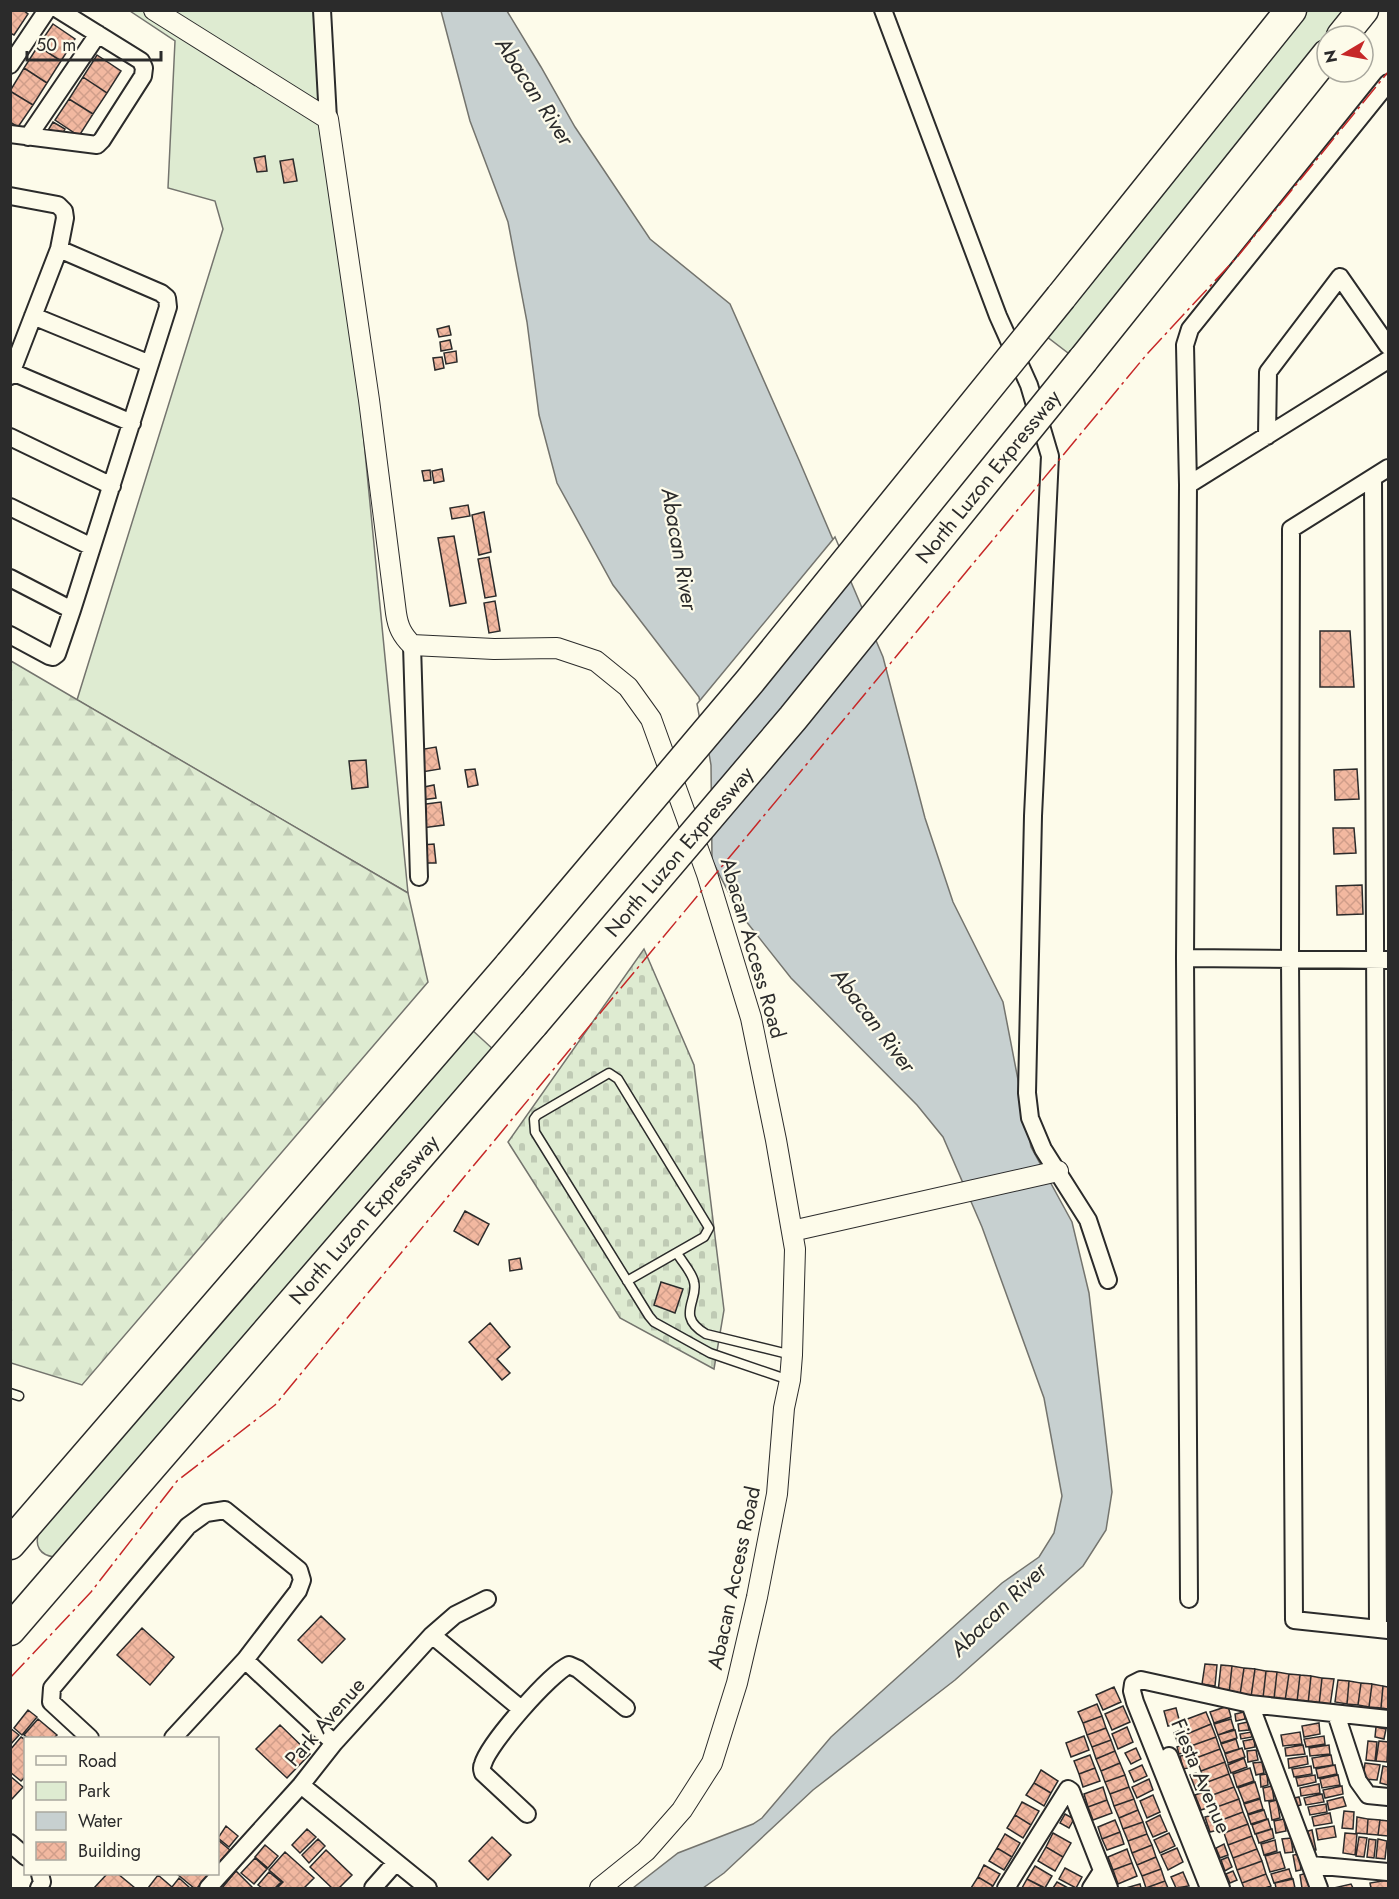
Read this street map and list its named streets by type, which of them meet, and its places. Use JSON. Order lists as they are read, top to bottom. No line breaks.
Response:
{"streets":{"highway":["North Luzon Expressway"],"street":["Abacan Access Road","Park Avenue","Fiesta Avenue"]},"water":["Abacan River"],"legend":["Road","Park","Water","Building"],"scale_bar":"50 m","north":"left"}
